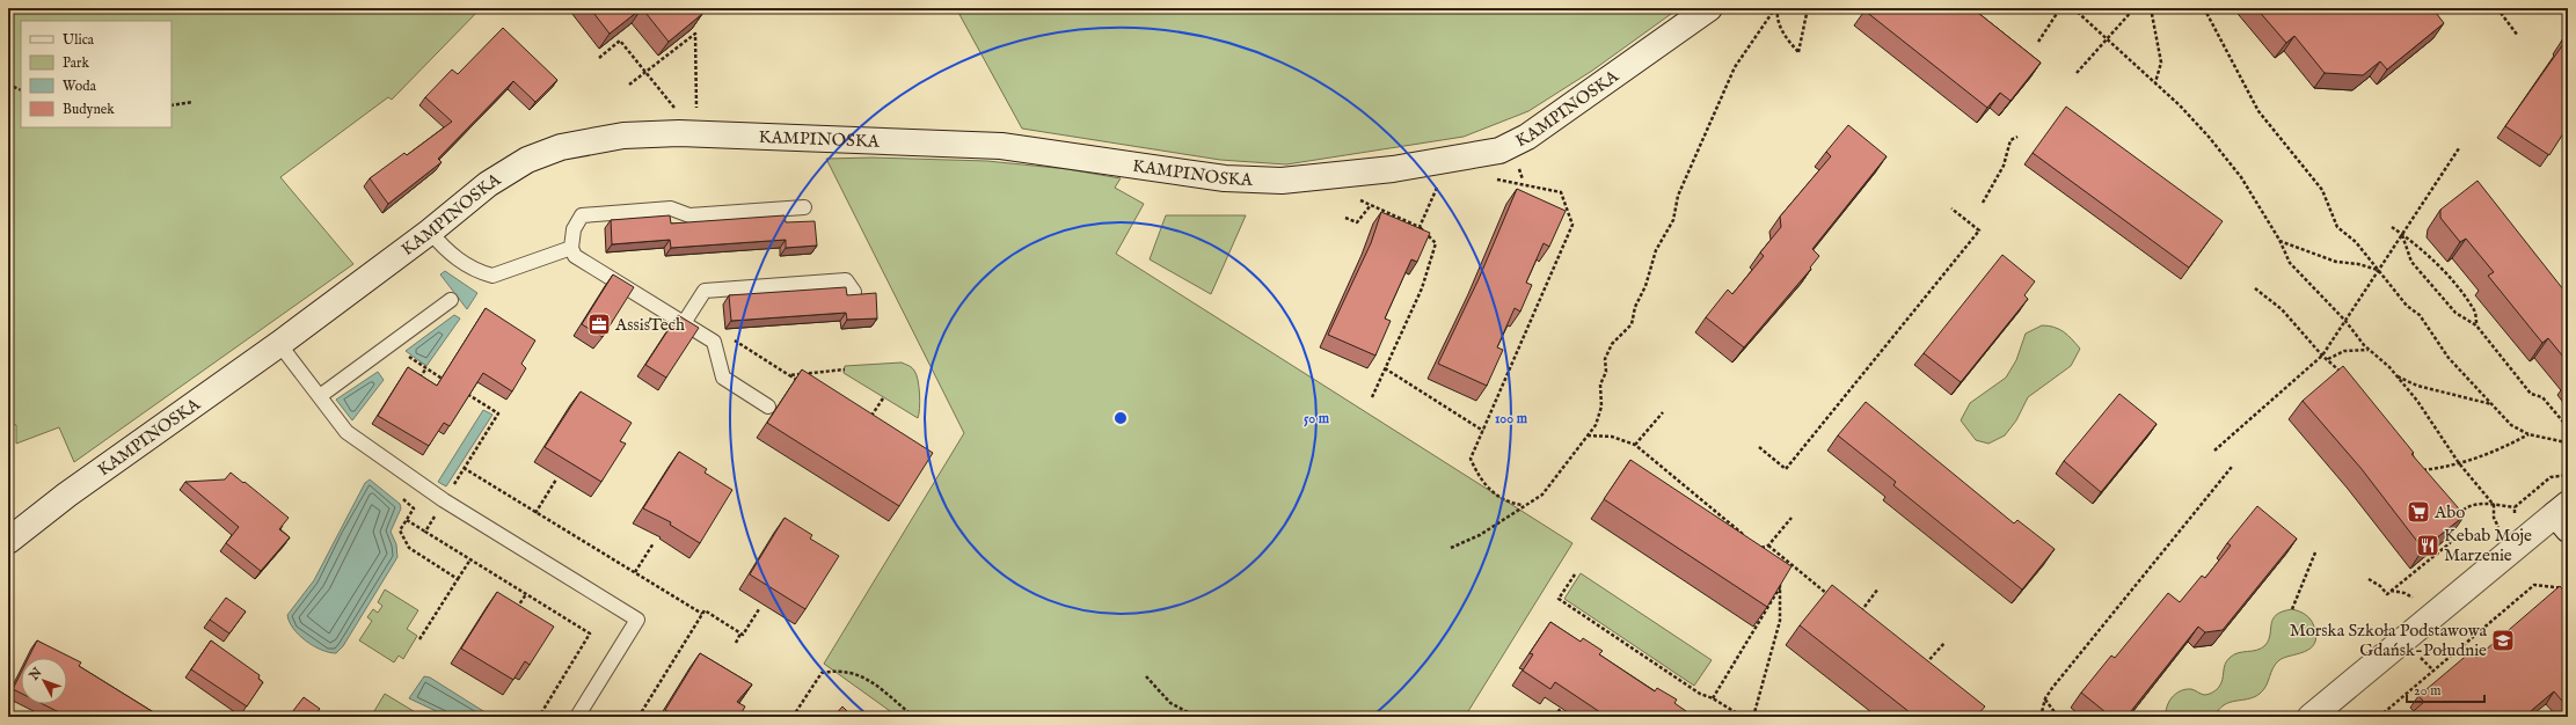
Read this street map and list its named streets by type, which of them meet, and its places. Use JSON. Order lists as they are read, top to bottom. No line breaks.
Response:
{"streets":{"street":["KAMPINOSKA"]},"places":{"office":["AssisTech"],"supermarket":["Abo"],"restaurant":["Kebab Moje Marzenie"],"school or university":["Morska Szkoła Podstawowa Gdańsk-Południe"]},"legend":["Ulica","Park","Woda","Budynek"],"scale_bar":"20 m","north":"top left","rings":["50 m","100 m"]}
